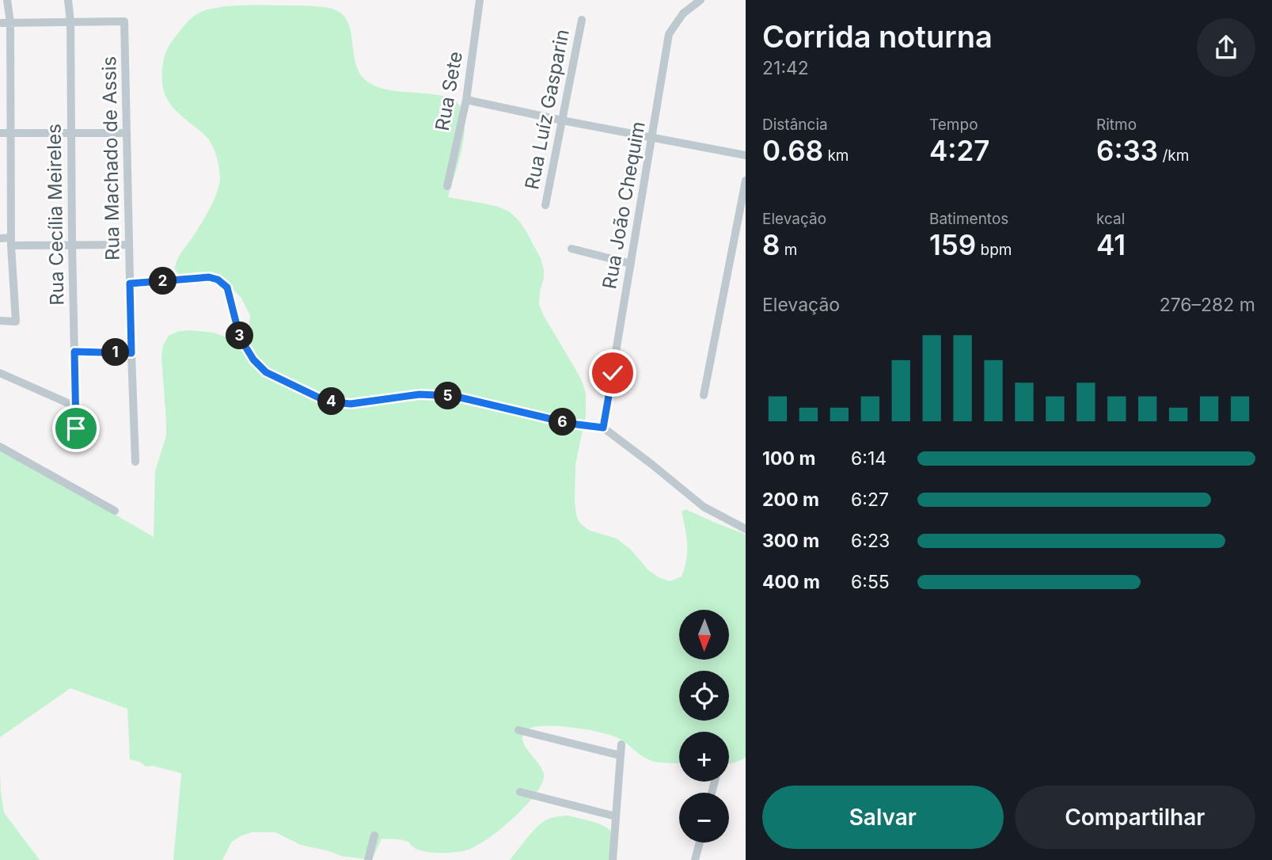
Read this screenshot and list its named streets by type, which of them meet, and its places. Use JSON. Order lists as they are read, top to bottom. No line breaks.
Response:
{"streets":{"street":["Rua Sete","Rua Luíz Gasparin","Rua Machado de Assis","Rua João Chequim","Rua Cecília Meireles"]},"crossings":[["Rua Machado de Assis","Rua Cecília Meireles"]],"north":"bottom","page":{"heading":["Corrida noturna","21:42"],"stats":[["Distância","0.68 km"],["Tempo","4:27"],["Ritmo","6:33 /km"],["Elevação","8 m"],["Batimentos","159 bpm"],["kcal","41"]],"pins":["2","3","1","5","4","6"],"chart":["Elevação","276–282 m"],"list":[{"name":"100 m","note":"6:14"},{"name":"200 m","note":"6:27"},{"name":"300 m","note":"6:23"},{"name":"400 m","note":"6:55"}],"map_buttons":["+","−"],"buttons":["Salvar","Compartilhar"]}}
